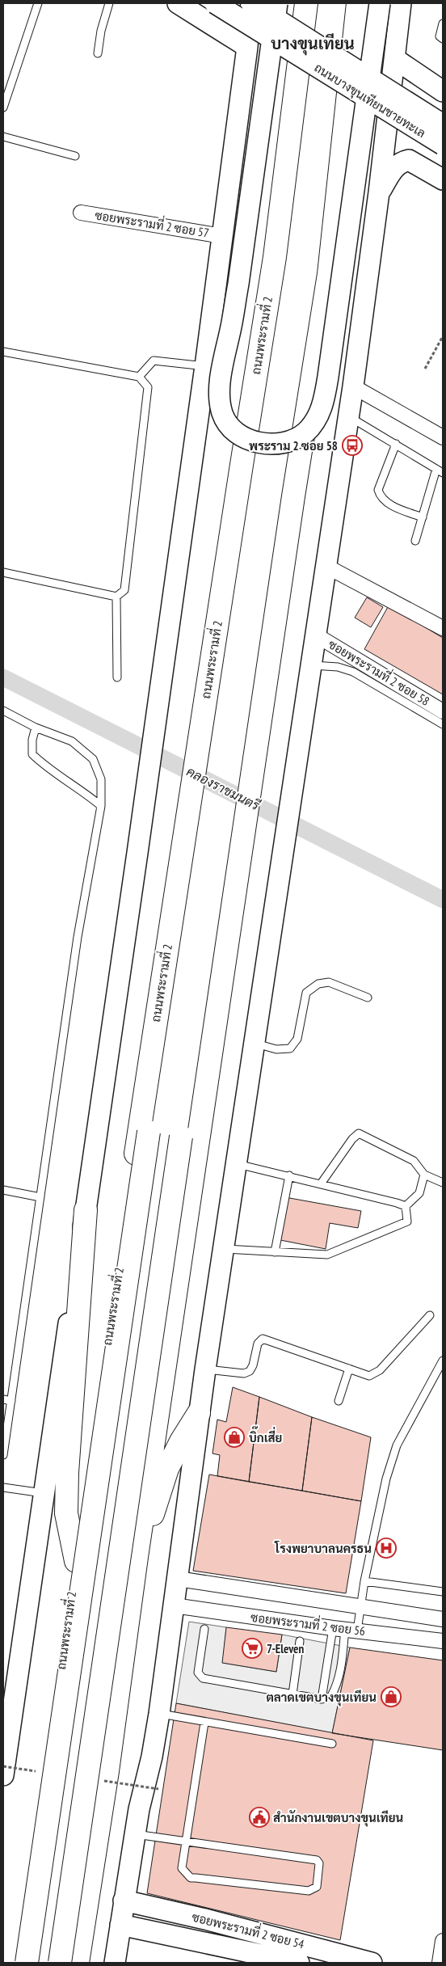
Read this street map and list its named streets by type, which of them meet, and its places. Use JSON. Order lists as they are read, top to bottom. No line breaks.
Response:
{"streets":{"highway":["ถนนพระรามที่ 2"],"main road":["ถนนบางขุนเทียนชายทะเล","ซอยพระรามที่ 2 ซอย 54"],"street":["ซอยพระรามที่ 2 ซอย 57","ซอยพระรามที่ 2 ซอย 58","ซอยพระรามที่ 2 ซอย 56"]},"districts":["บางขุนเทียน"],"water":["คลองราชมนตรี"],"places":{"bus stop":["พระราม 2 ซอย 58"],"shop":["บิ๊กเสี่ย","ตลาดเขตบางขุนเทียน"],"hospital":["โรงพยาบาลนครธน"],"supermarket":["7-Eleven"],"public building":["สำนักงานเขตบางขุนเทียน"]}}
